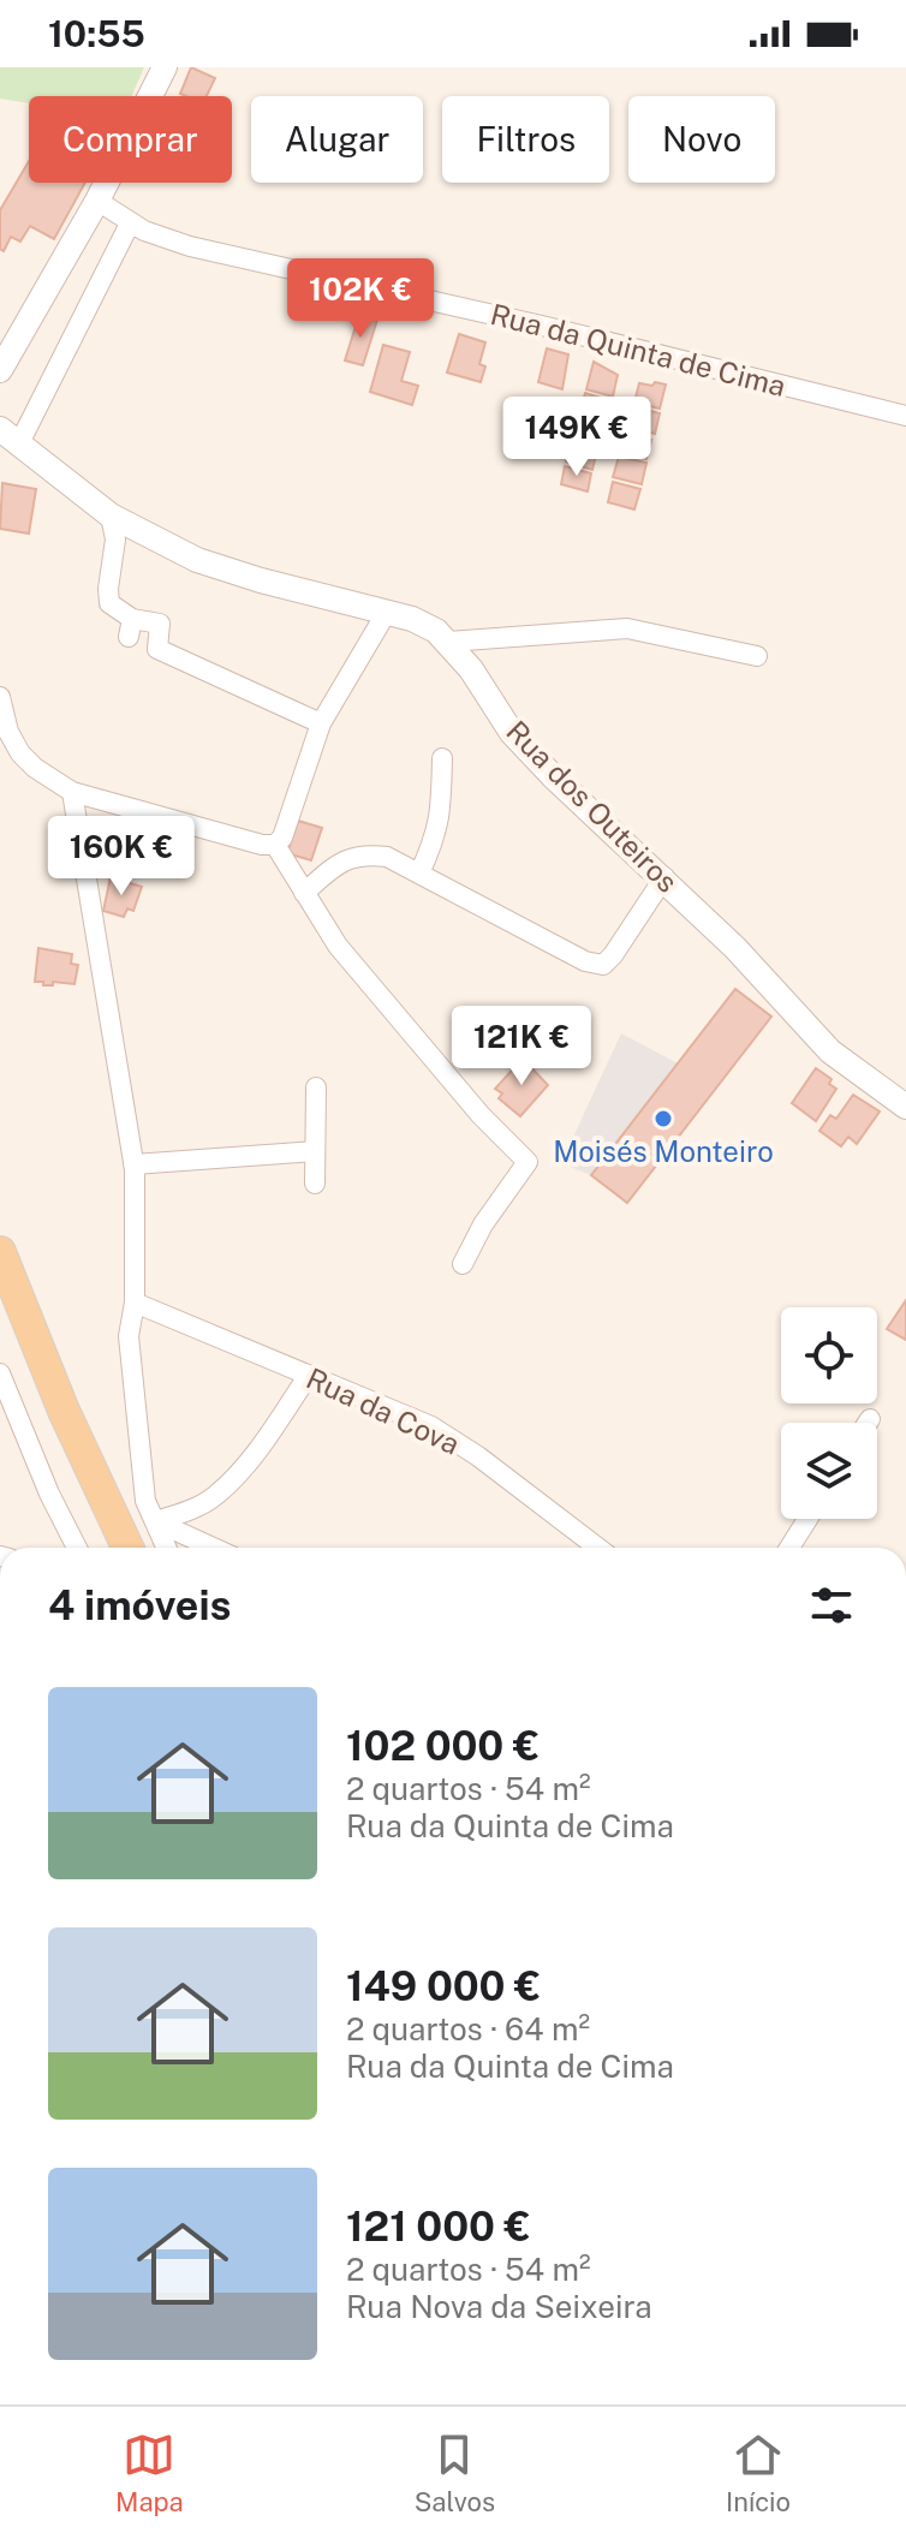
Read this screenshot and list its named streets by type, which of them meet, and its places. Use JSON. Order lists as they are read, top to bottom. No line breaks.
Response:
{"streets":{"street":["Rua da Quinta de Cima","Rua dos Outeiros","Rua da Cova"]},"places":["Moisés Monteiro"],"page":{"status":"10:55","chip":["Comprar","Alugar","Filtros","Novo"],"price":["102K €","149K €","160K €","121K €"],"heading":"4 imóveis","list":[{"name":"102 000 €","note":"2 quartos · 54 m² · Rua da Quinta de Cima"},{"name":"149 000 €","note":"2 quartos · 64 m² · Rua da Quinta de Cima"},{"name":"121 000 €","note":"2 quartos · 54 m² · Rua Nova da Seixeira"}],"tabs":["Mapa","Salvos","Início"]}}
